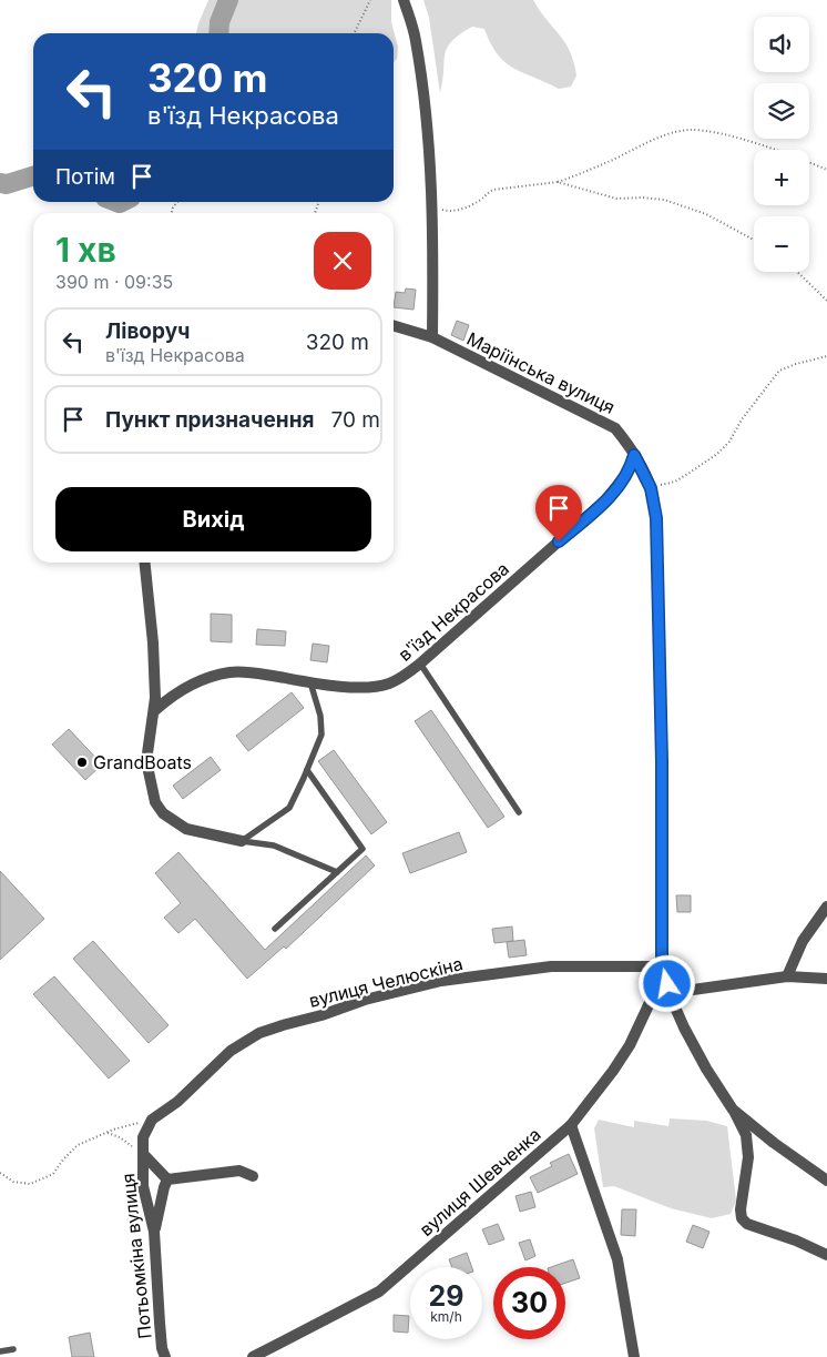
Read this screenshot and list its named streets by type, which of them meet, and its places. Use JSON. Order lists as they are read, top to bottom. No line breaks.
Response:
{"streets":{"street":["Маріїнська вулиця","в'їзд Некрасова","вулиця Челюскіна","вулиця Шевченка","Потьомкіна вулиця"]},"crossings":[["Маріїнська вулиця","в'їзд Некрасова"],["Маріїнська вулиця","вулиця Челюскіна"],["Маріїнська вулиця","вулиця Шевченка"],["вулиця Челюскіна","вулиця Шевченка"],["вулиця Челюскіна","Потьомкіна вулиця"]],"places":["GrandBoats"],"page":{"map_buttons":["+","−"],"turn":["320 m","в'їзд Некрасова"],"then":"Потім","heading":["1 хв","390 m · 09:35"],"list":[{"name":"Ліворуч","note":"в'їзд Некрасова","value":"320 m"},{"name":"Пункт призначення","value":"70 m"}],"buttons":"Вихід","speed":"29 km/h","limit":"30"}}
